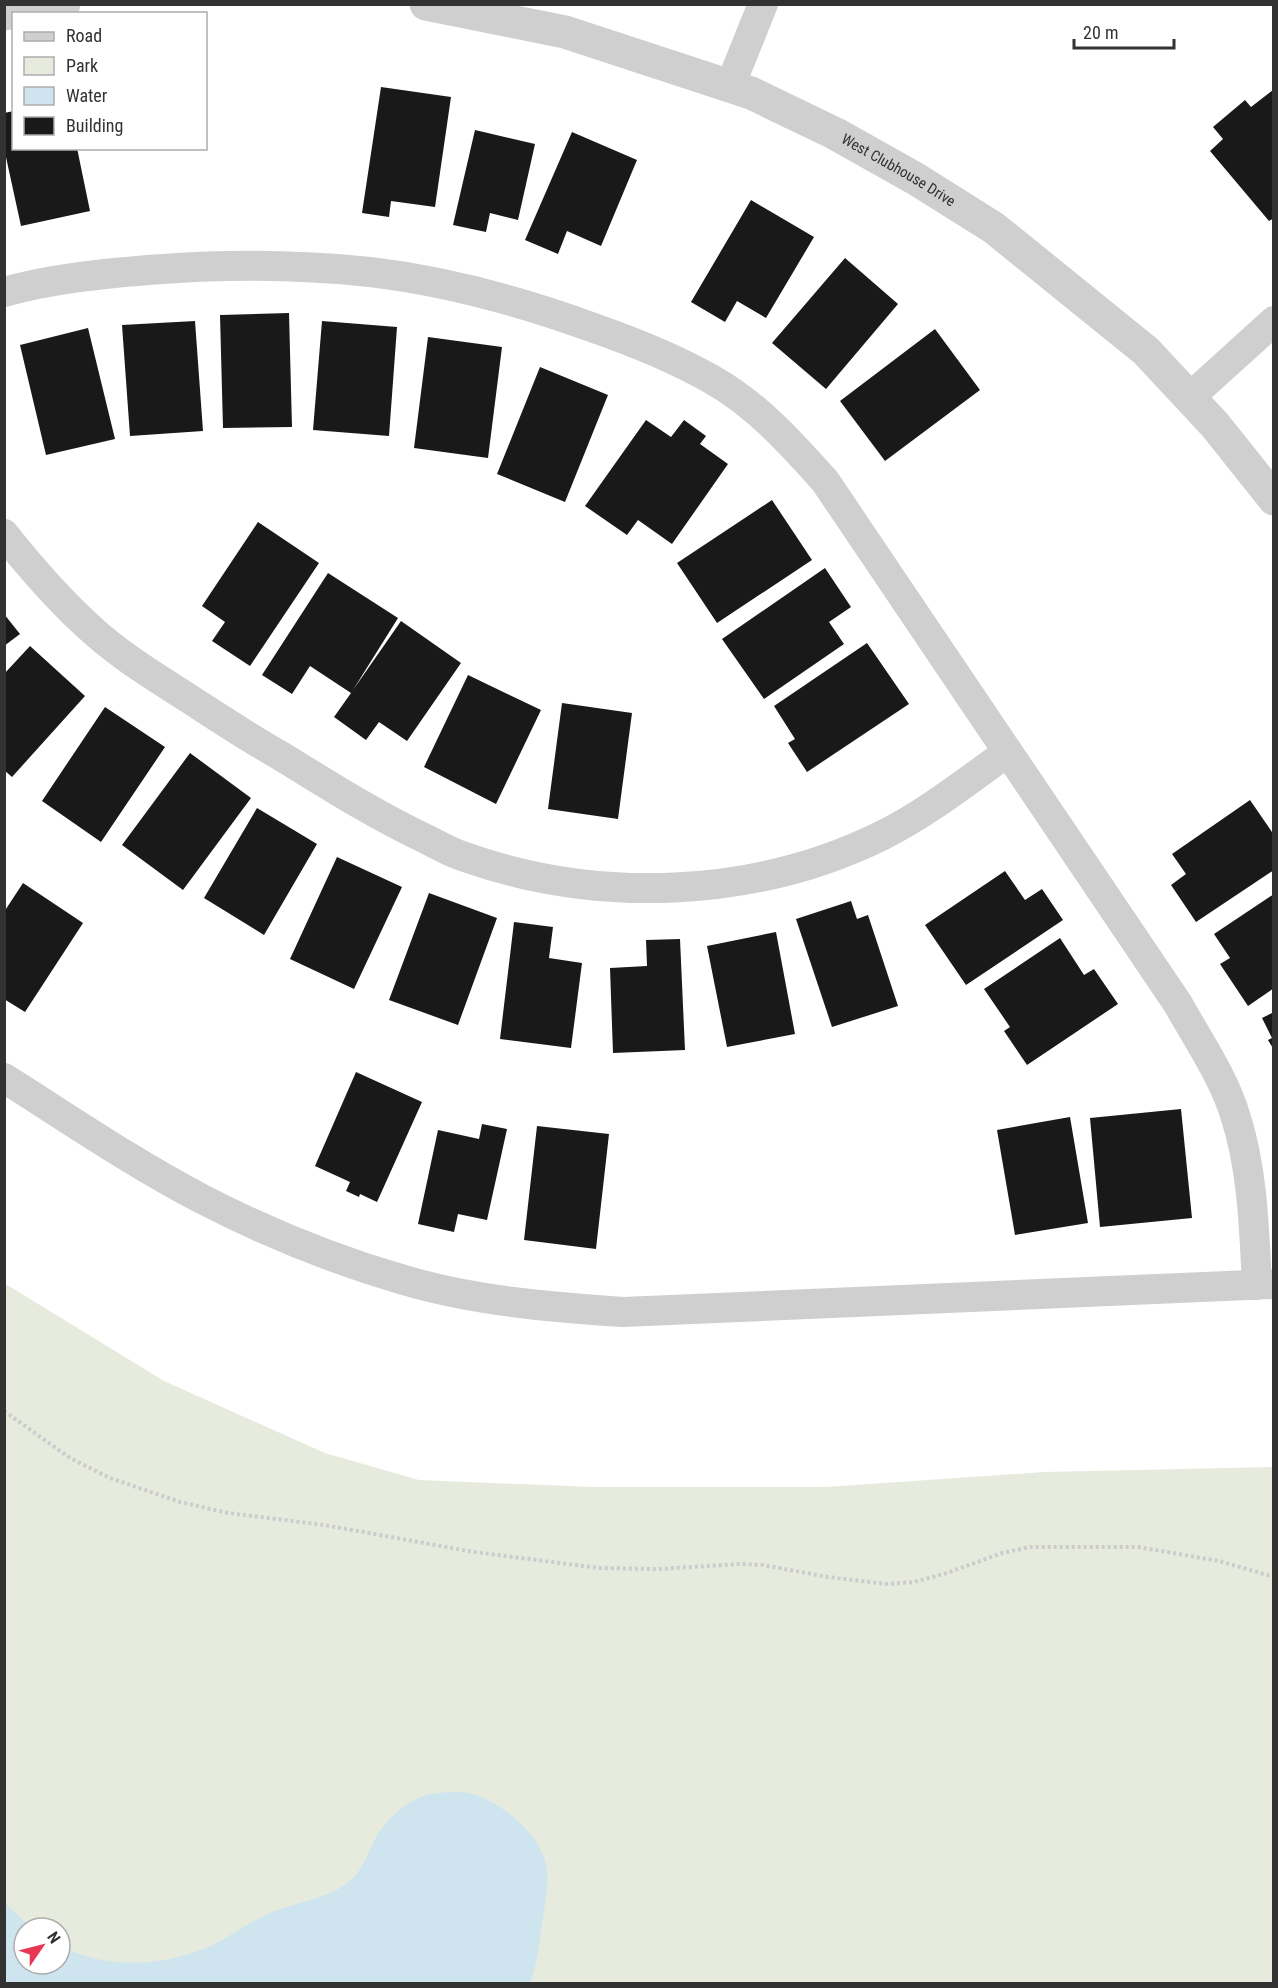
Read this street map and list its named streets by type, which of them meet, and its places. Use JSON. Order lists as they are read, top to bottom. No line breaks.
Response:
{"streets":{"street":["West Clubhouse Drive"]},"legend":["Road","Park","Water","Building"],"scale_bar":"20 m","north":"top right"}
